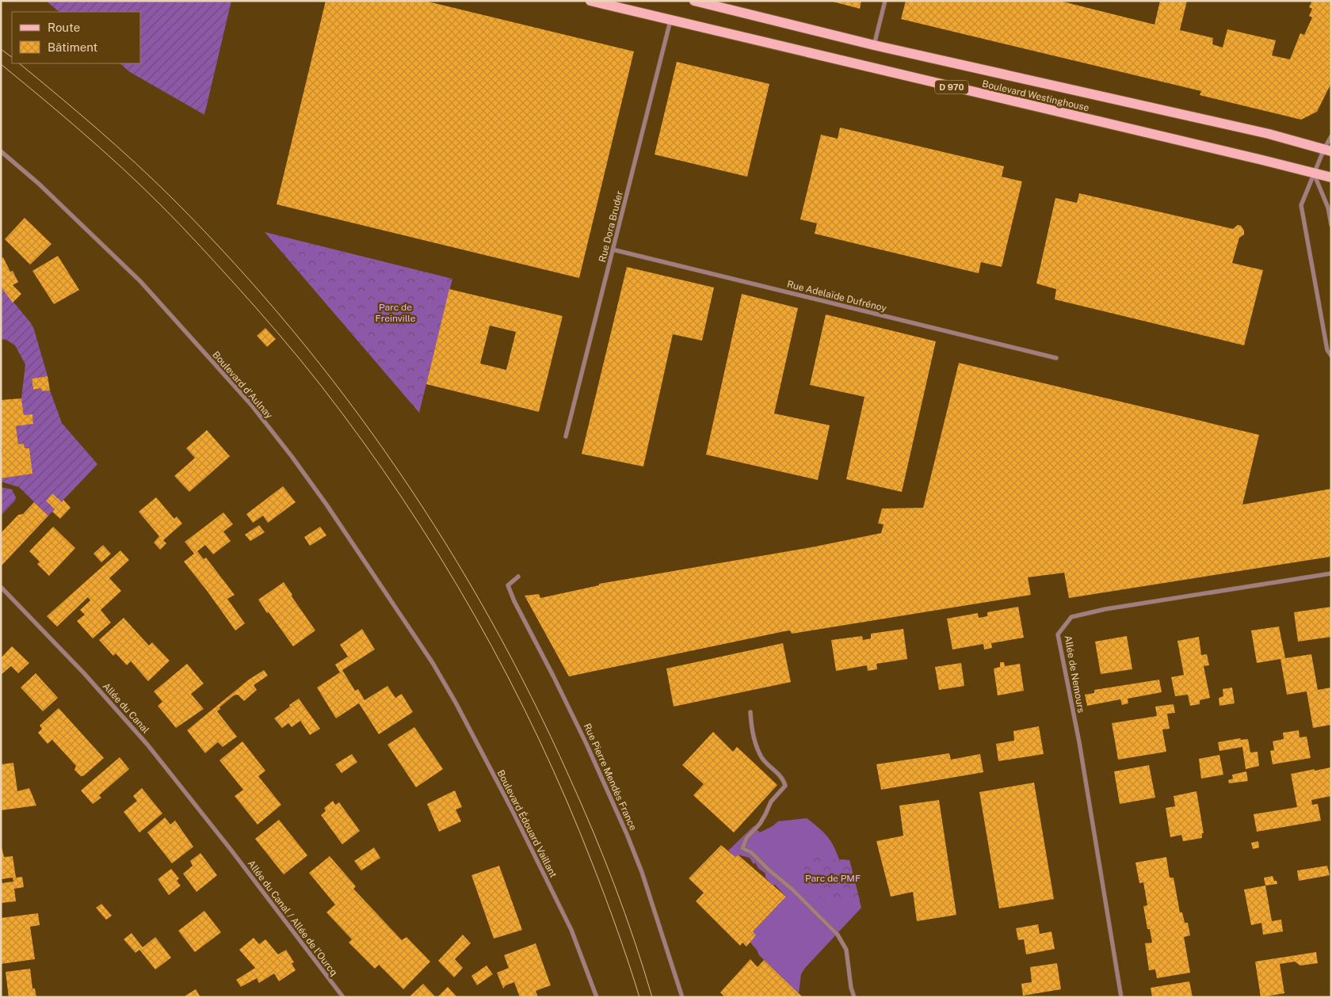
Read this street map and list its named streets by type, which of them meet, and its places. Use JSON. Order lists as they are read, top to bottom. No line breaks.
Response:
{"streets":{"main road":["D 970","Boulevard Westinghouse"],"street":["Rue Dora Bruder","Rue Adelaïde Dufrénoy","Boulevard d'Aulnay","Allée de Nemours","Allée du Canal","Rue Pierre Mendès France","Boulevard Édouard Vaillant","Allée du Canal / Allée de l'Ourcq"]},"crossings":[["D 970","Boulevard Westinghouse"],["Boulevard Westinghouse","Rue Dora Bruder"],["Rue Dora Bruder","Rue Adelaïde Dufrénoy"],["Boulevard d'Aulnay","Boulevard Édouard Vaillant"],["Allée du Canal","Allée du Canal / Allée de l'Ourcq"]],"parks":["Parc de Freinville","Parc de PMF"],"legend":["Route","Bâtiment"]}
